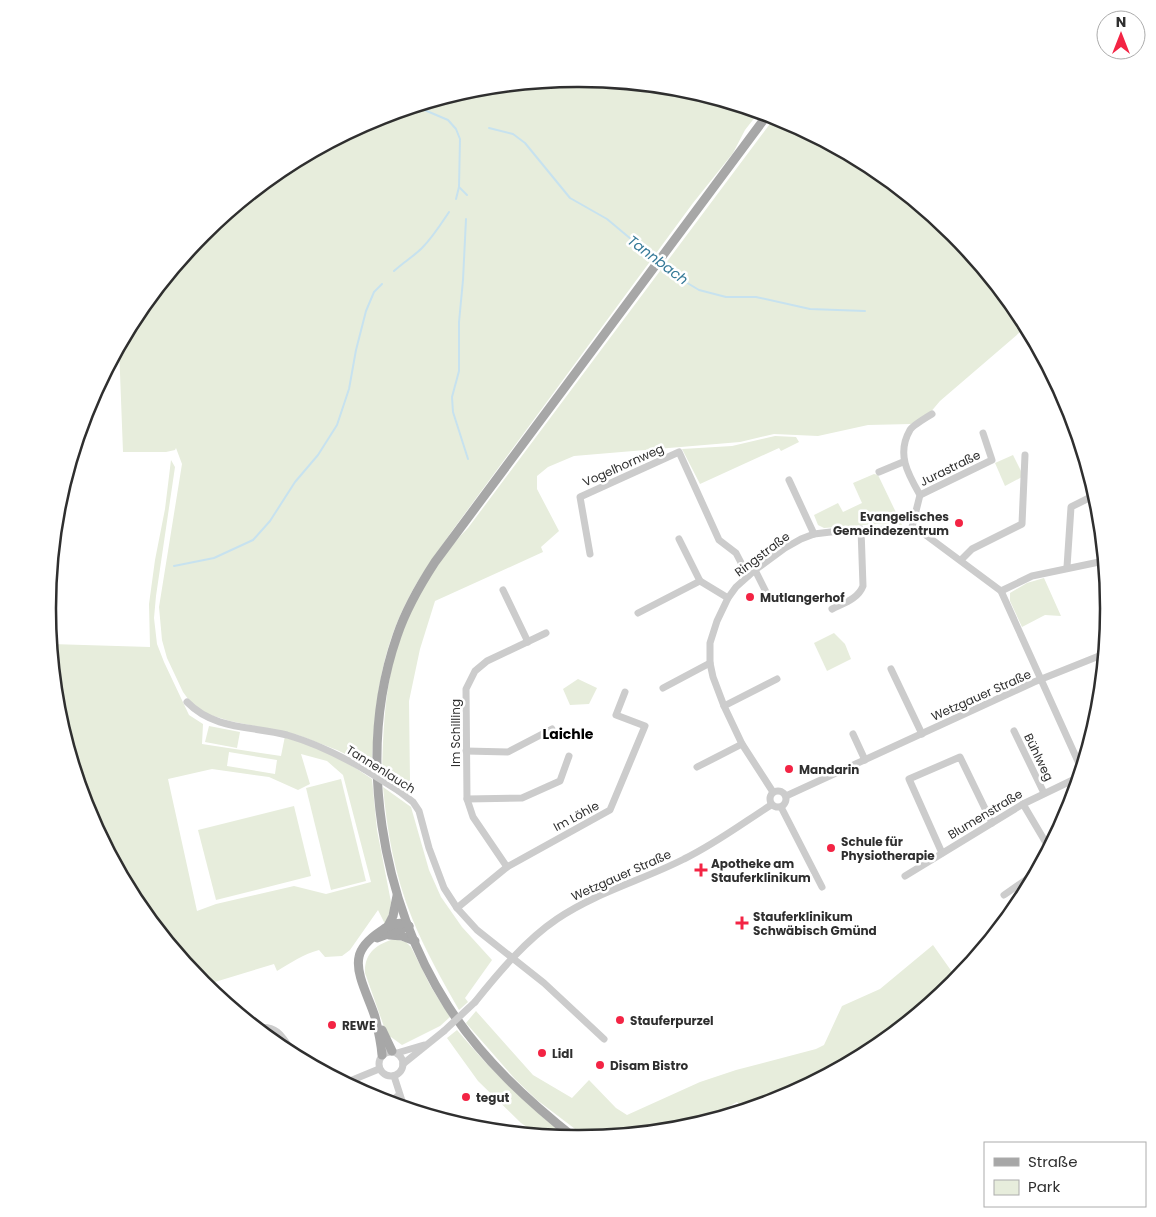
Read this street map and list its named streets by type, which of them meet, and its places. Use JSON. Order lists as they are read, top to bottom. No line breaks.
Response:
{"streets":{"street":["Vogelhornweg","Jurastraße","Ringstraße","Wetzgauer Straße","Im Schilling","Bühlweg","Tannenlauch","Blumenstraße","Im Löhle"]},"crossings":[["Vogelhornweg","Ringstraße"],["Ringstraße","Wetzgauer Straße"],["Wetzgauer Straße","Tannenlauch"],["Im Schilling","Im Löhle"],["Bühlweg","Blumenstraße"],["Tannenlauch","Im Löhle"]],"districts":["Laichle"],"water":["Tannbach"],"places":{"other":["Evangelisches Gemeindezentrum","Mutlangerhof","Mandarin","Schule für Physiotherapie","Stauferpurzel","REWE","Lidl","Disam Bistro","tegut"],"health":["Apotheke am Stauferklinikum","Stauferklinikum Schwäbisch Gmünd"]},"legend":["Straße","Park"],"north":"top"}
